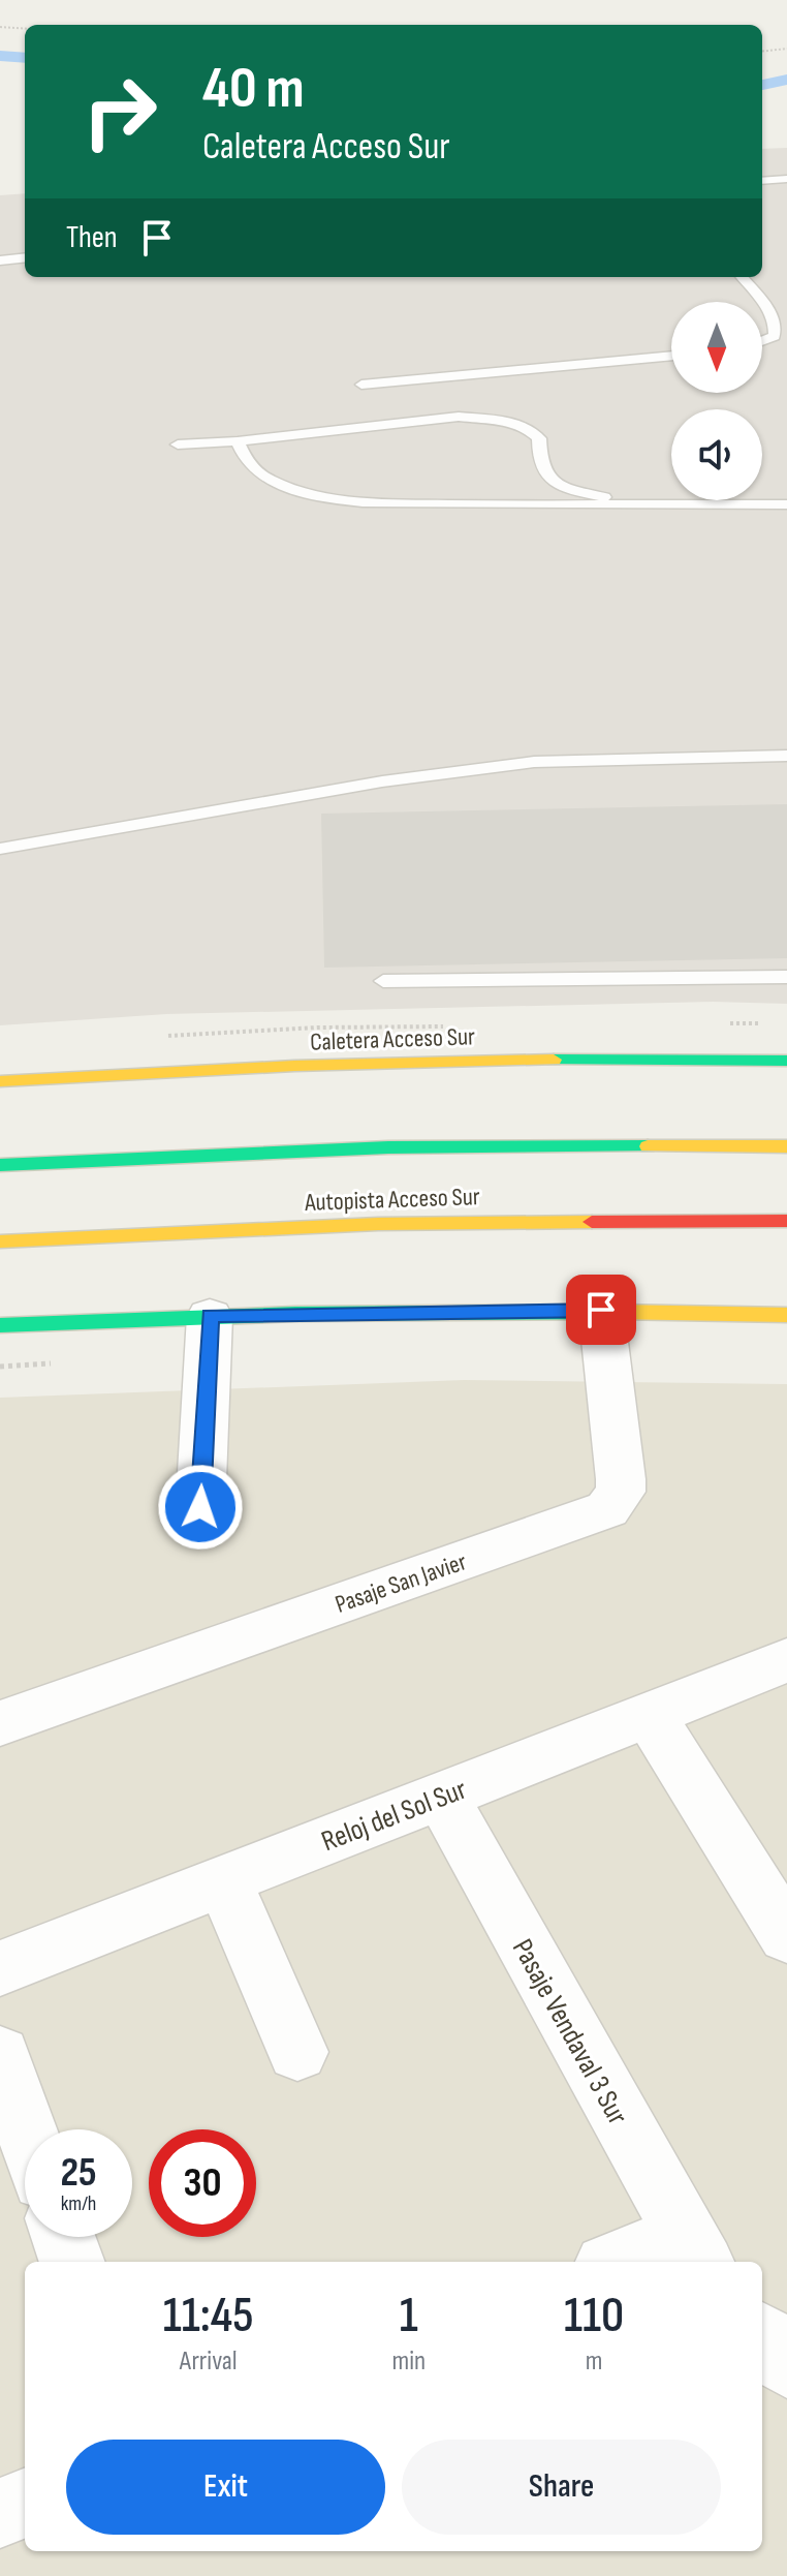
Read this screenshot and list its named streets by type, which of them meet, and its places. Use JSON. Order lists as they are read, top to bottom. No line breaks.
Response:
{"streets":{"main road":["Caletera Acceso Sur","Autopista Acceso Sur"],"street":["Pasaje San Javier","Reloj del Sol Sur","Pasaje Vendaval 3 Sur"]},"crossings":[["Reloj del Sol Sur","Pasaje Vendaval 3 Sur"]],"north":"bottom","page":{"turn":["40 m","Caletera Acceso Sur"],"then":"Then","speed":"25 km/h","limit":"30","eta":["11:45","Arrival","1","min","110","m"],"buttons":["Exit","Share"]}}
